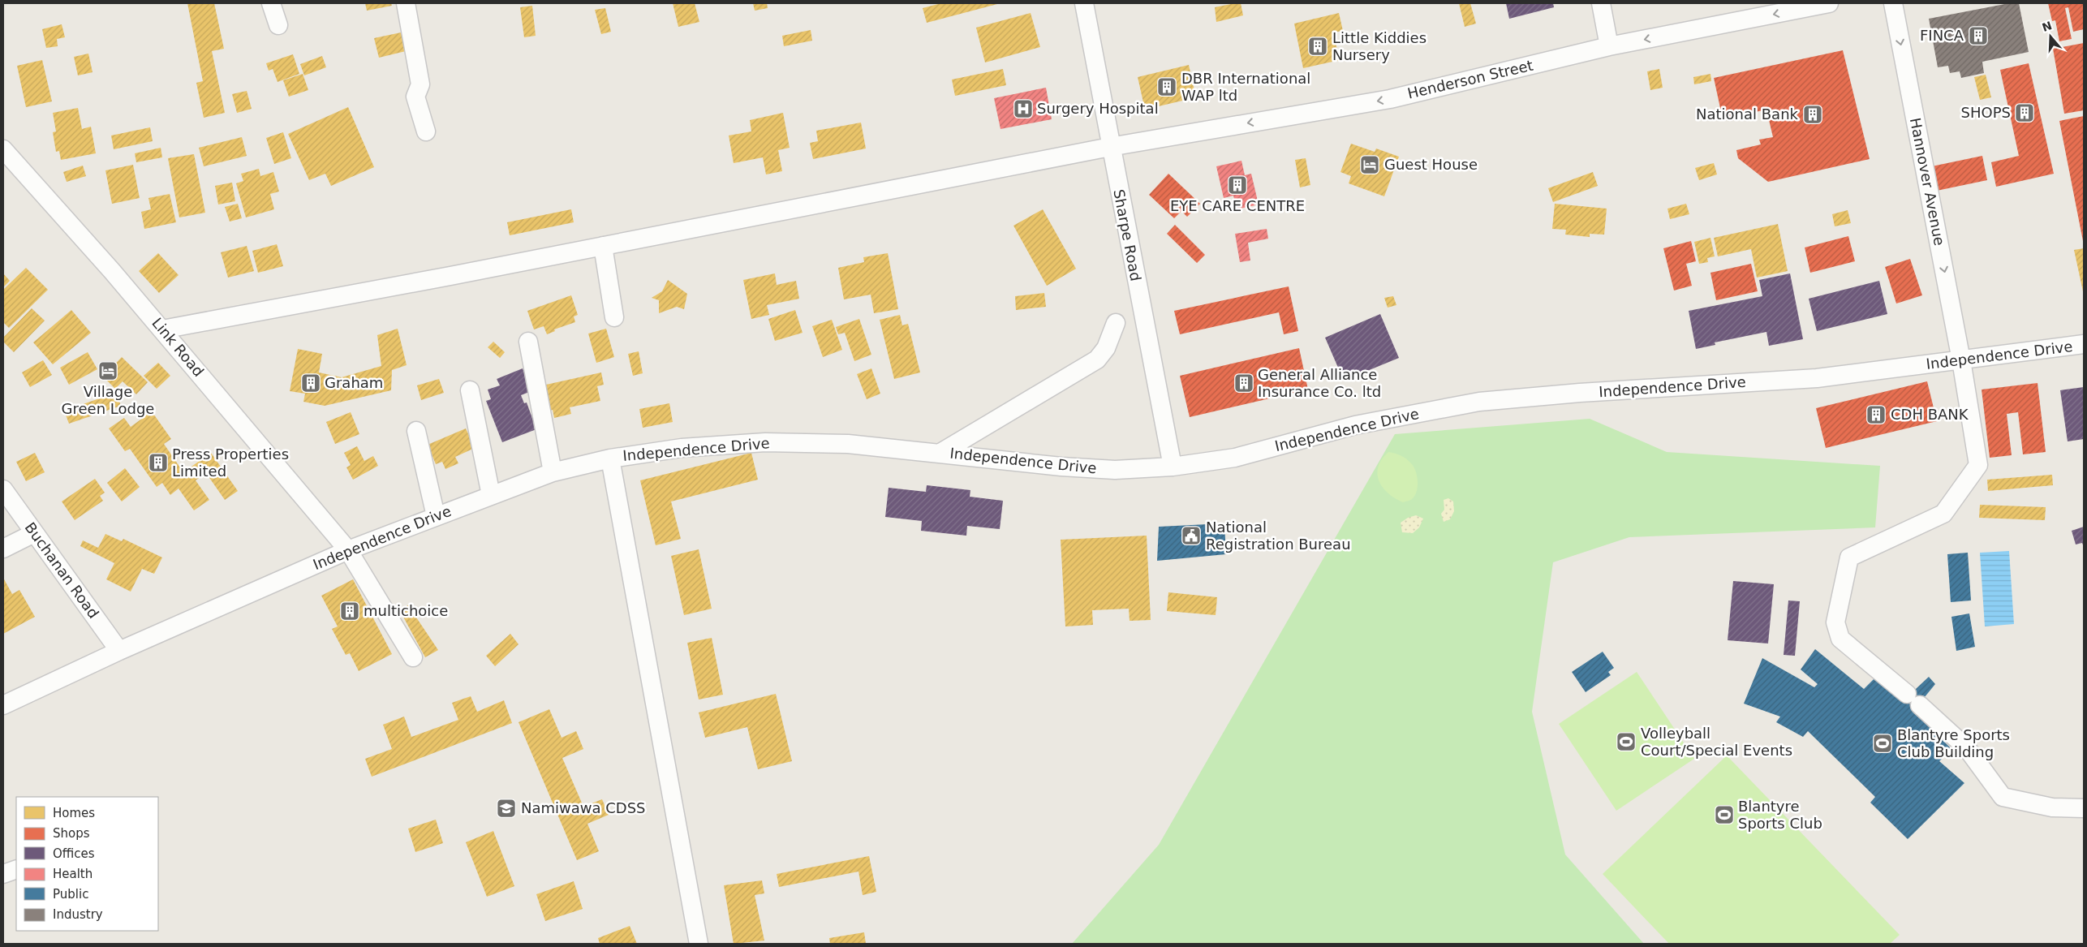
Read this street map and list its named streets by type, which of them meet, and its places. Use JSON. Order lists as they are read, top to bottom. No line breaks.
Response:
{"streets":{"street":["Henderson Street","Hannover Avenue","Sharpe Road","Link Road","Independence Drive","Buchanan Road"]},"crossings":[["Henderson Street","Sharpe Road"],["Henderson Street","Link Road"],["Hannover Avenue","Independence Drive"],["Sharpe Road","Independence Drive"],["Link Road","Independence Drive"],["Independence Drive","Buchanan Road"]],"one_way":["Henderson Street","Hannover Avenue"],"places":{"building":["FINCA","Little Kiddies Nursery","DBR International WAP ltd","SHOPS","National Bank","EYE CARE CENTRE","Graham","General Alliance Insurance Co. ltd","CDH BANK","Press Properties Limited","multichoice"],"hospital":["Surgery Hospital"],"hotel":["Guest House","Village Green Lodge"],"public building":["National Registration Bureau"],"sports":["Volleyball Court/Special Events","Blantyre Sports Club Building","Blantyre Sports Club"],"school or university":["Namiwawa CDSS"]},"legend":["Homes","Shops","Offices","Health","Public","Industry"],"north":"top"}
